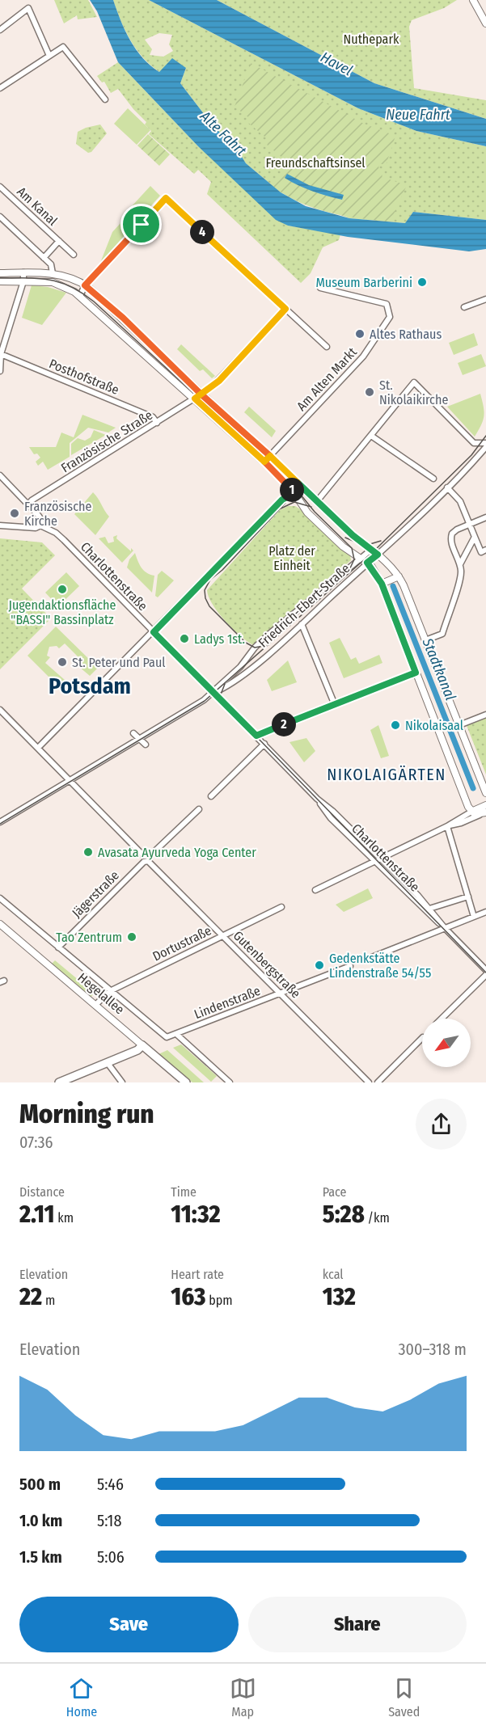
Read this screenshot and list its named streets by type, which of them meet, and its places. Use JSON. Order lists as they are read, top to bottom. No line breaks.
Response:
{"streets":{"main road":["Hegelallee"],"street":["Am Kanal","Posthofstraße","Am Alten Markt","Französische Straße","Charlottenstraße","Friedrich-Ebert-Straße","Jägerstraße","Dortustraße","Gutenbergstraße","Lindenstraße"]},"crossings":[["Posthofstraße","Französische Straße"],["Französische Straße","Charlottenstraße"],["Charlottenstraße","Friedrich-Ebert-Straße"],["Jägerstraße","Gutenbergstraße"],["Jägerstraße","Hegelallee"],["Dortustraße","Gutenbergstraße"],["Dortustraße","Hegelallee"],["Gutenbergstraße","Lindenstraße"],["Hegelallee","Lindenstraße"]],"districts":["Potsdam","NIKOLAIGÄRTEN"],"water":["Havel","Neue Fahrt","Alte Fahrt","Stadtkanal"],"parks":["Nuthepark","Freundschaftsinsel","Platz der Einheit"],"places":["Museum Barberini","Altes Rathaus","St. Nikolaikirche","Französische Kirche","Jugendaktionsfläche \"BASSI\" Bassinplatz","Ladys 1st.","St. Peter und Paul","Nikolaisaal","Avasata Ayurveda Yoga Center","Tao Zentrum","Gedenkstätte Lindenstraße 54/55"],"north":"bottom left","page":{"pins":["4","1","2"],"heading":["Morning run","07:36"],"stats":[["Distance","2.11 km"],["Time","11:32"],["Pace","5:28 /km"],["Elevation","22 m"],["Heart rate","163 bpm"],["kcal","132"]],"chart":["Elevation","300–318 m"],"list":[{"name":"500 m","note":"5:46"},{"name":"1.0 km","note":"5:18"},{"name":"1.5 km","note":"5:06"}],"buttons":["Save","Share"],"tabs":["Home","Map","Saved"]}}
